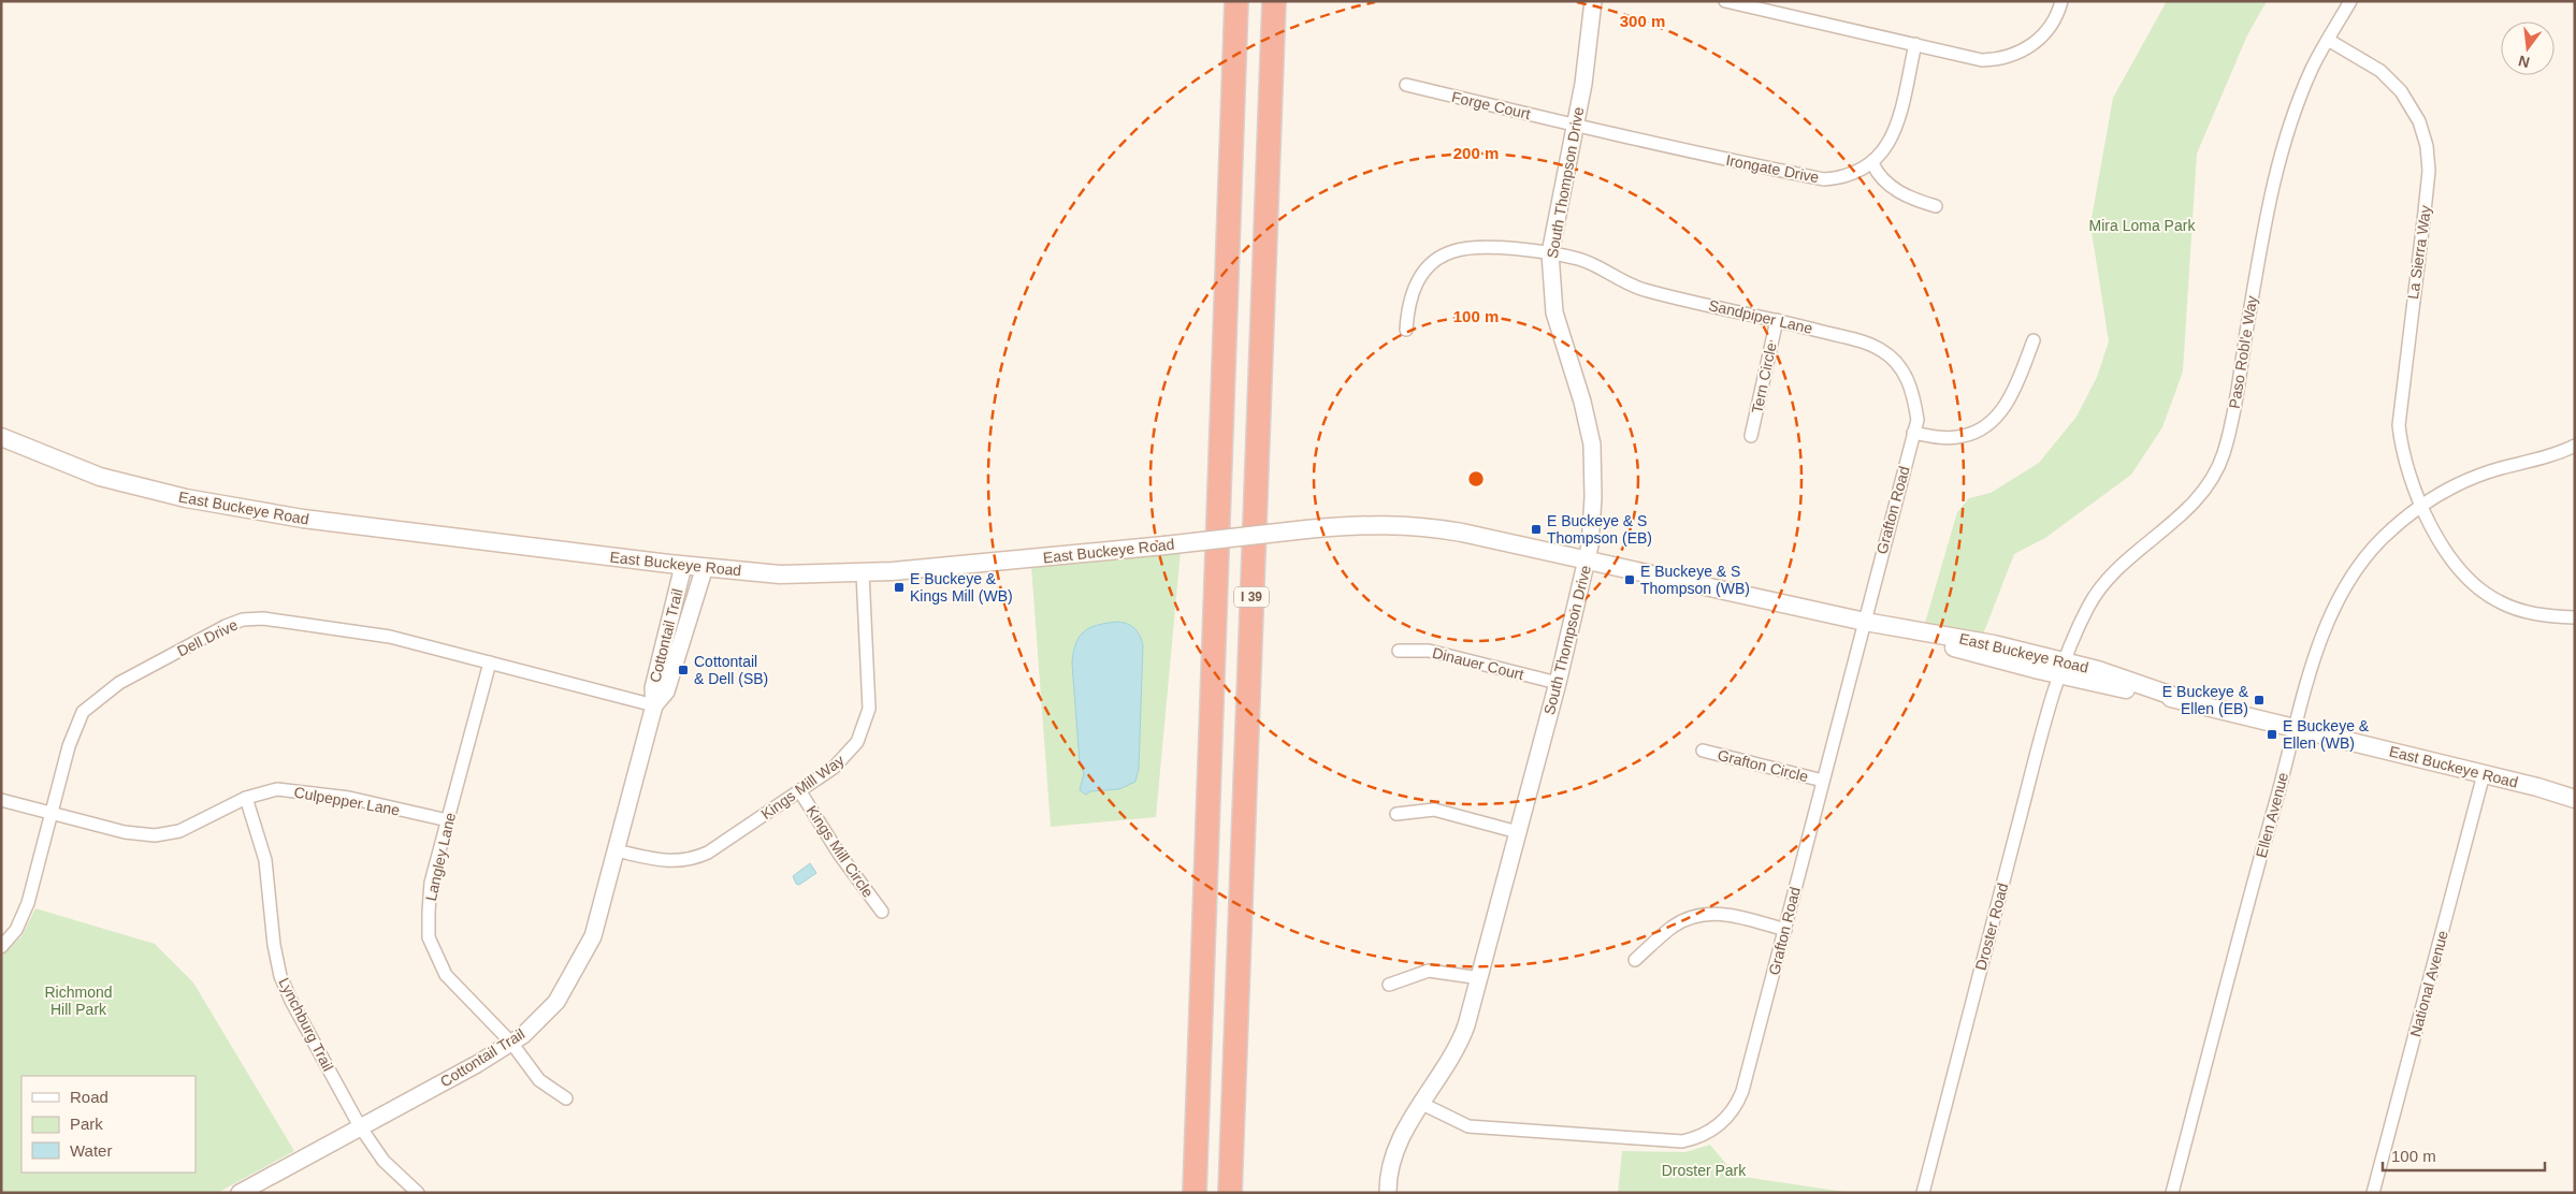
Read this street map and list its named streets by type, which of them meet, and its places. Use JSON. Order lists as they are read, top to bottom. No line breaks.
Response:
{"streets":{"highway":["I 39"],"main road":["East Buckeye Road"],"street":["Forge Court","Irongate Drive","South Thompson Drive","La Sierra Way","Sandpiper Lane","Paso Robl'e Way","Tern Circle","Grafton Road","Cottontail Trail","Dell Drive","Dinauer Court","Grafton Circle","Kings Mill Way","Culpepper Lane","Ellen Avenue","Kings Mill Circle","Langley Lane","Droster Road","National Avenue","Lynchburg Trail"]},"crossings":[["Forge Court","Irongate Drive"],["Forge Court","South Thompson Drive"],["Irongate Drive","South Thompson Drive"],["South Thompson Drive","Sandpiper Lane"],["South Thompson Drive","East Buckeye Road"],["South Thompson Drive","Grafton Road"],["South Thompson Drive","Dinauer Court"],["La Sierra Way","Paso Robl'e Way"],["La Sierra Way","Ellen Avenue"],["Sandpiper Lane","Tern Circle"],["Sandpiper Lane","Grafton Road"],["Paso Robl'e Way","East Buckeye Road"],["Paso Robl'e Way","Droster Road"],["East Buckeye Road","Grafton Road"],["East Buckeye Road","Cottontail Trail"],["East Buckeye Road","Kings Mill Way"],["East Buckeye Road","Ellen Avenue"],["East Buckeye Road","Droster Road"],["East Buckeye Road","National Avenue"],["Grafton Road","Grafton Circle"],["Cottontail Trail","Dell Drive"],["Cottontail Trail","Kings Mill Way"],["Cottontail Trail","Langley Lane"],["Cottontail Trail","Lynchburg Trail"],["Dell Drive","Culpepper Lane"],["Dell Drive","Langley Lane"],["Kings Mill Way","Kings Mill Circle"],["Culpepper Lane","Langley Lane"],["Culpepper Lane","Lynchburg Trail"]],"parks":["Mira Loma Park","Richmond Hill Park","Droster Park"],"places":{"transit":["E Buckeye & S Thompson (EB)","E Buckeye & S Thompson (WB)","E Buckeye & Kings Mill (WB)","Cottontail & Dell (SB)","E Buckeye & Ellen (EB)","E Buckeye & Ellen (WB)"]},"legend":["Road","Park","Water"],"scale_bar":"100 m","north":"bottom","rings":["300 m","200 m","100 m"]}
